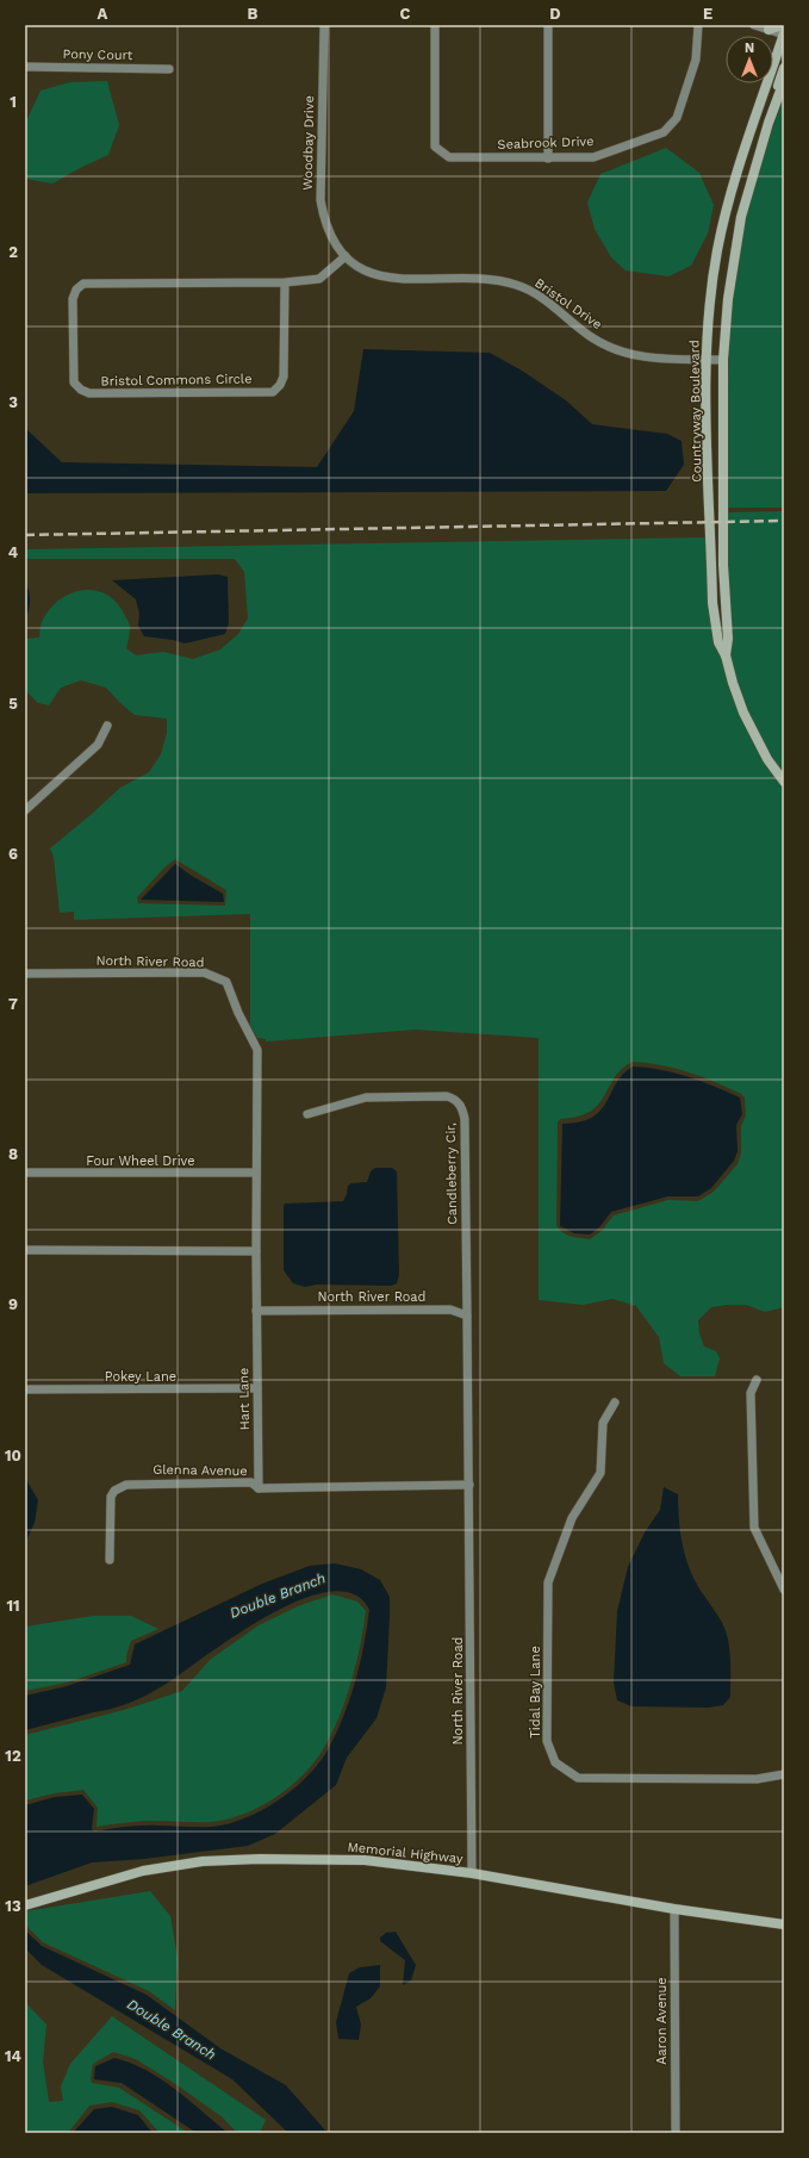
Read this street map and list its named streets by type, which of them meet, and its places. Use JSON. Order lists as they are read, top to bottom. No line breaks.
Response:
{"streets":{"street":["Pony Court","Woodbay Drive","Seabrook Drive","Bristol Drive","Bristol Commons Circle","Countryway Boulevard","North River Road","Four Wheel Drive","Candleberry Cir,","Pokey Lane","Hart Lane","Glenna Avenue","Tidal Bay Lane","Memorial Highway","Aaron Avenue"]},"crossings":[["Woodbay Drive","Bristol Drive"],["Woodbay Drive","Bristol Commons Circle"],["Bristol Drive","Bristol Commons Circle"],["Bristol Drive","Countryway Boulevard"],["North River Road","Four Wheel Drive"],["North River Road","Candleberry Cir,"],["North River Road","Hart Lane"],["North River Road","Glenna Avenue"],["North River Road","Memorial Highway"],["Pokey Lane","Hart Lane"],["Hart Lane","Glenna Avenue"],["Memorial Highway","Aaron Avenue"]],"water":["Double Branch"],"north":"top","grid":{"columns":["A","B","C","D","E"],"rows":["1","2","3","4","5","6","7","8","9","10","11","12","13","14"]}}
